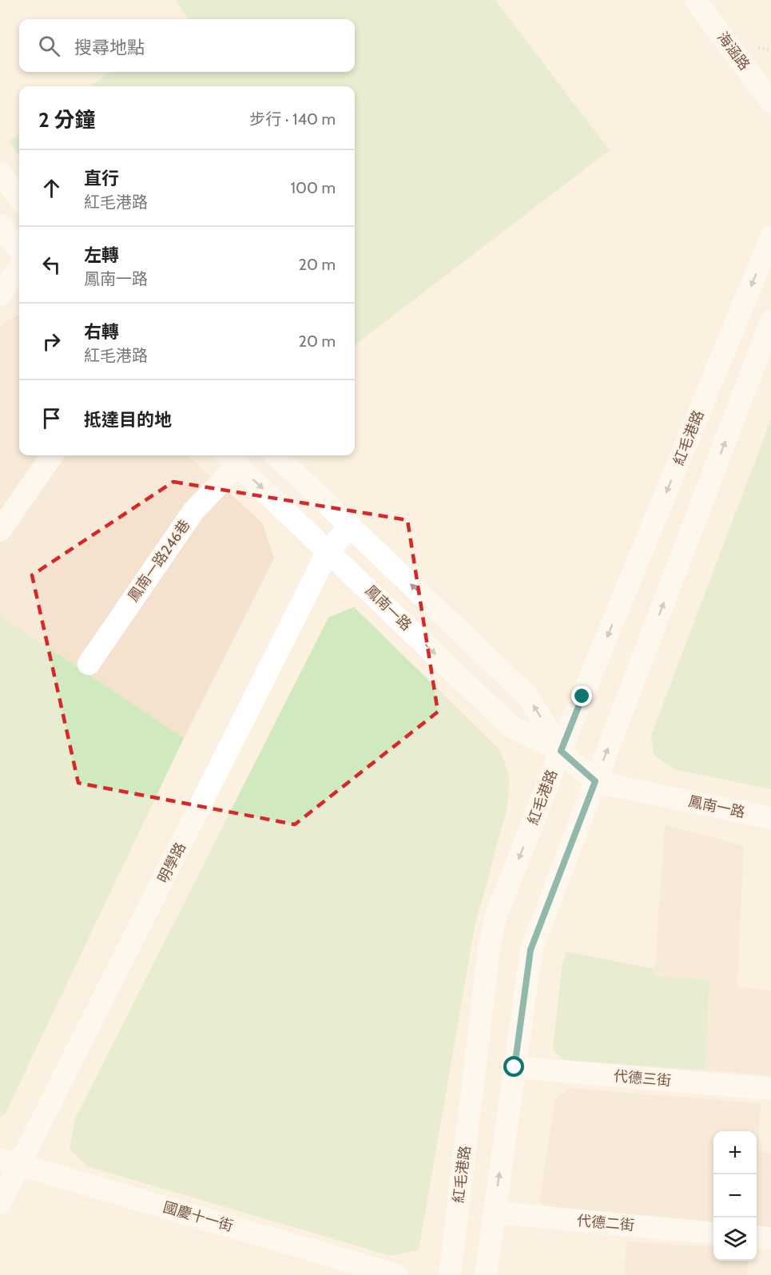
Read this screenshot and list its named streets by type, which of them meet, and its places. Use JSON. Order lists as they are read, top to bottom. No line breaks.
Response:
{"streets":{"street":["海涵路","紅毛港路","鳳南一路246巷","鳳南一路","明學路","代德三街","國慶十一街","代德二街"]},"crossings":[["紅毛港路","鳳南一路"],["鳳南一路246巷","鳳南一路"],["鳳南一路","明學路"],["明學路","國慶十一街"]],"page":{"search":"搜尋地點","heading":["2 分鐘","步行 · 140 m"],"list":[["直行","紅毛港路","100 m"],["左轉","鳳南一路","20 m"],["右轉","紅毛港路","20 m"],"抵達目的地"],"map_buttons":["+","−"]}}
